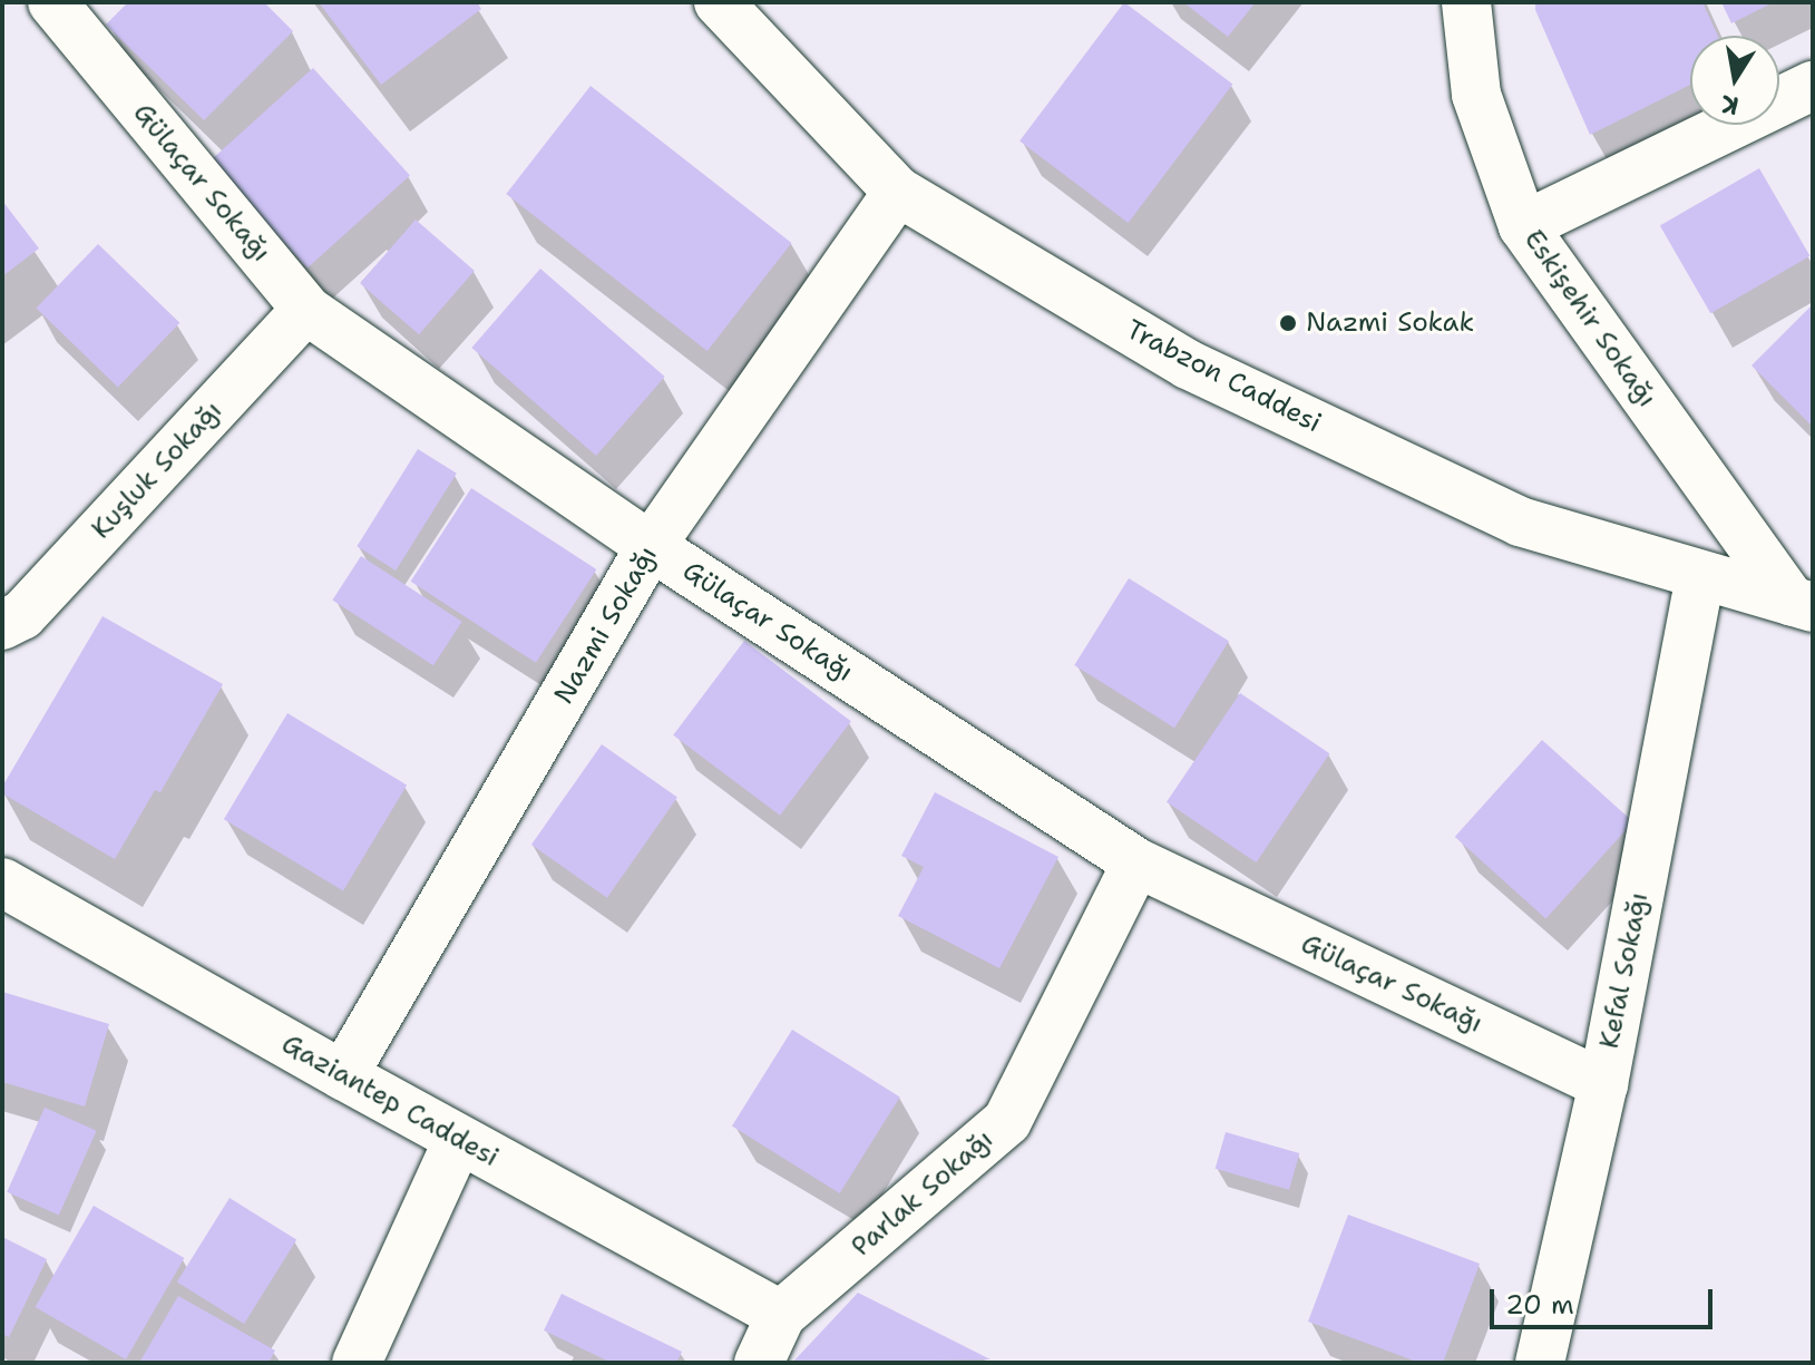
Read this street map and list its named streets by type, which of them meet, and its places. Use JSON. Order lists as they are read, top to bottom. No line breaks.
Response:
{"streets":{"street":["Gülaçar Sokağı","Eskişehir Sokağı","Trabzon Caddesi","Kuşluk Sokağı","Nazmi Sokağı","Kefal Sokağı","Gaziantep Caddesi","Parlak Sokağı"]},"crossings":[["Gülaçar Sokağı","Kuşluk Sokağı"],["Gülaçar Sokağı","Nazmi Sokağı"],["Gülaçar Sokağı","Kefal Sokağı"],["Gülaçar Sokağı","Parlak Sokağı"],["Eskişehir Sokağı","Trabzon Caddesi"],["Trabzon Caddesi","Nazmi Sokağı"],["Trabzon Caddesi","Kefal Sokağı"],["Nazmi Sokağı","Gaziantep Caddesi"],["Gaziantep Caddesi","Parlak Sokağı"]],"places":["Nazmi Sokak"],"scale_bar":"20 m","north":"bottom"}
